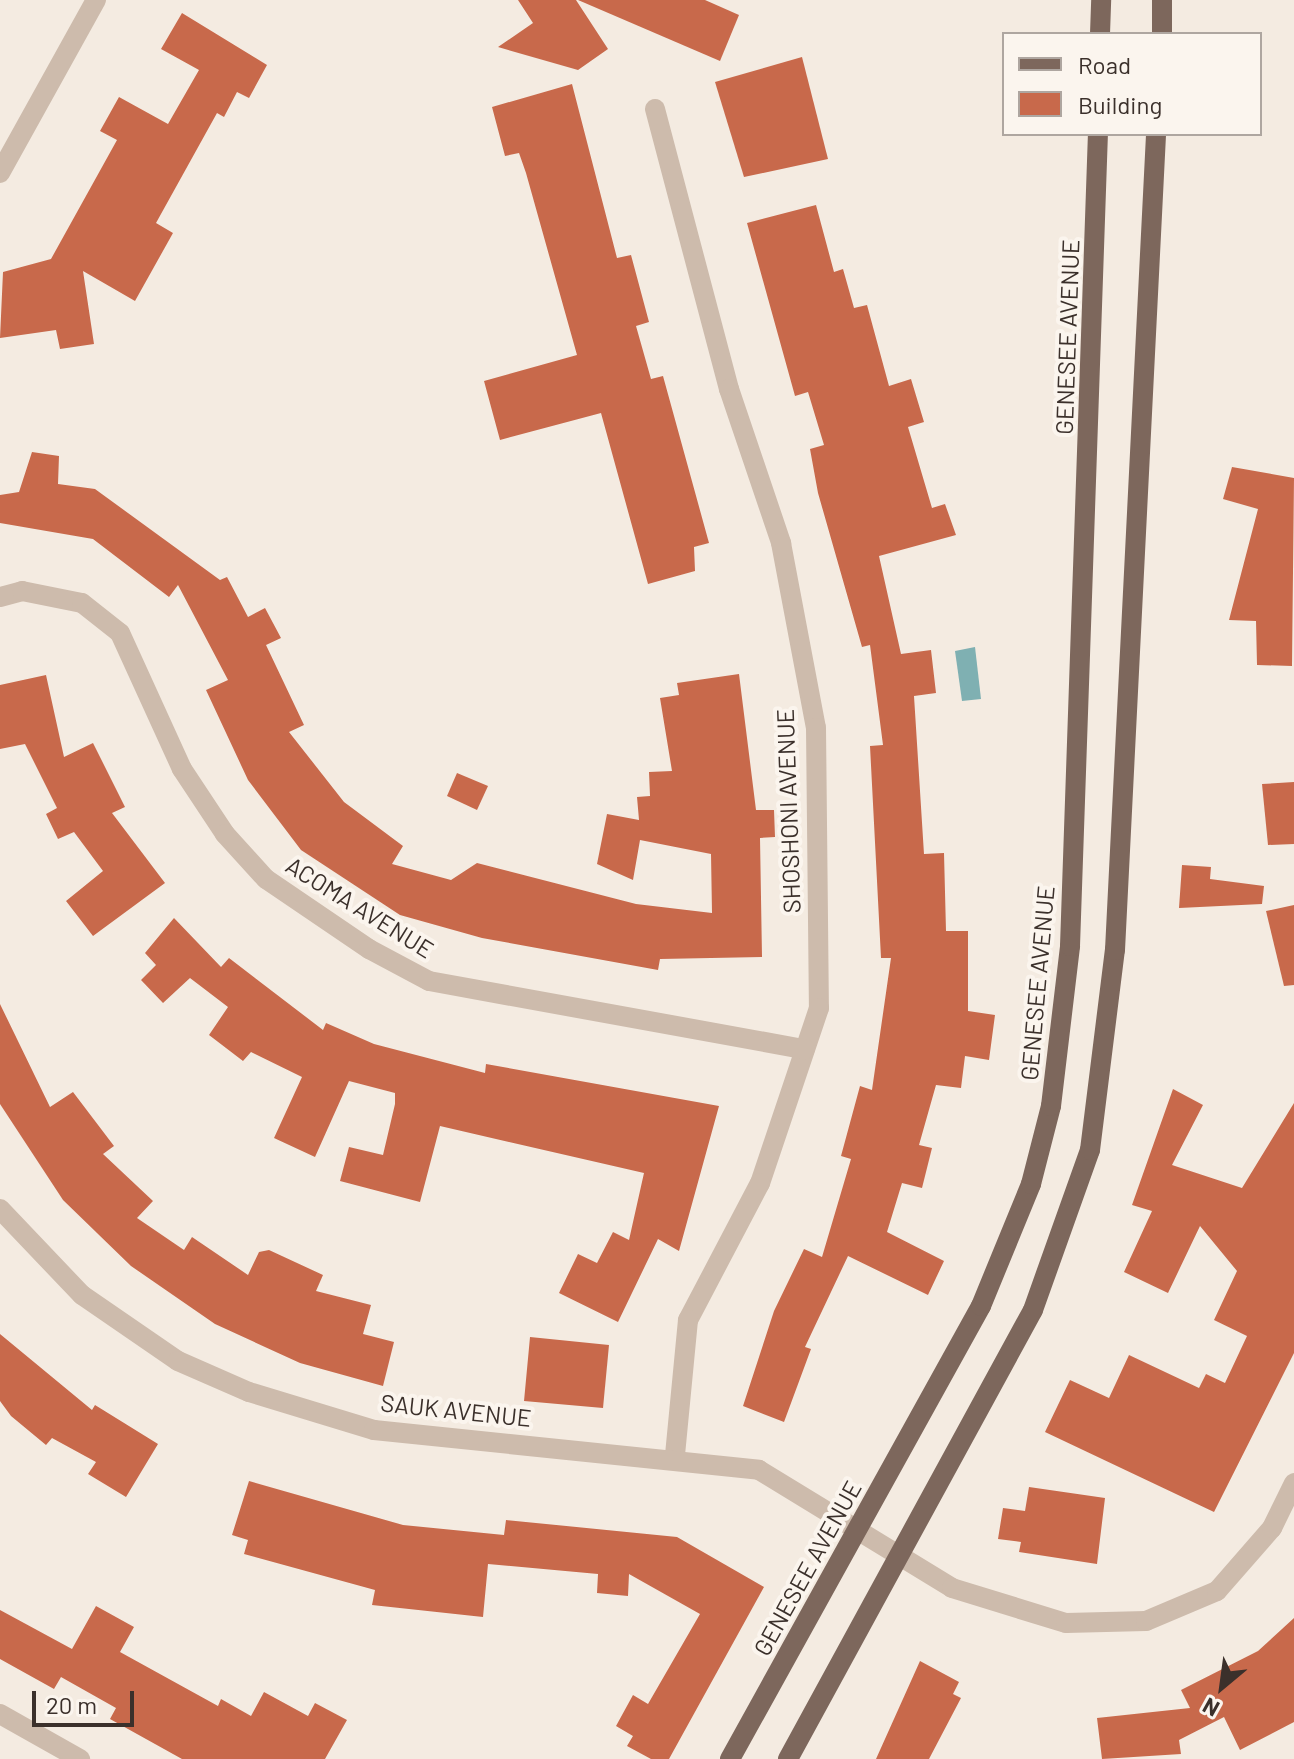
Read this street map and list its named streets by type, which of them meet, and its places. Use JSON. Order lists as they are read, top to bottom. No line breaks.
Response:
{"streets":{"main road":["GENESEE AVENUE"],"street":["SHOSHONI AVENUE","ACOMA AVENUE","SAUK AVENUE"]},"crossings":[["GENESEE AVENUE","SAUK AVENUE"],["SHOSHONI AVENUE","ACOMA AVENUE"],["SHOSHONI AVENUE","SAUK AVENUE"]],"legend":["Road","Building"],"scale_bar":"20 m","north":"bottom left"}
